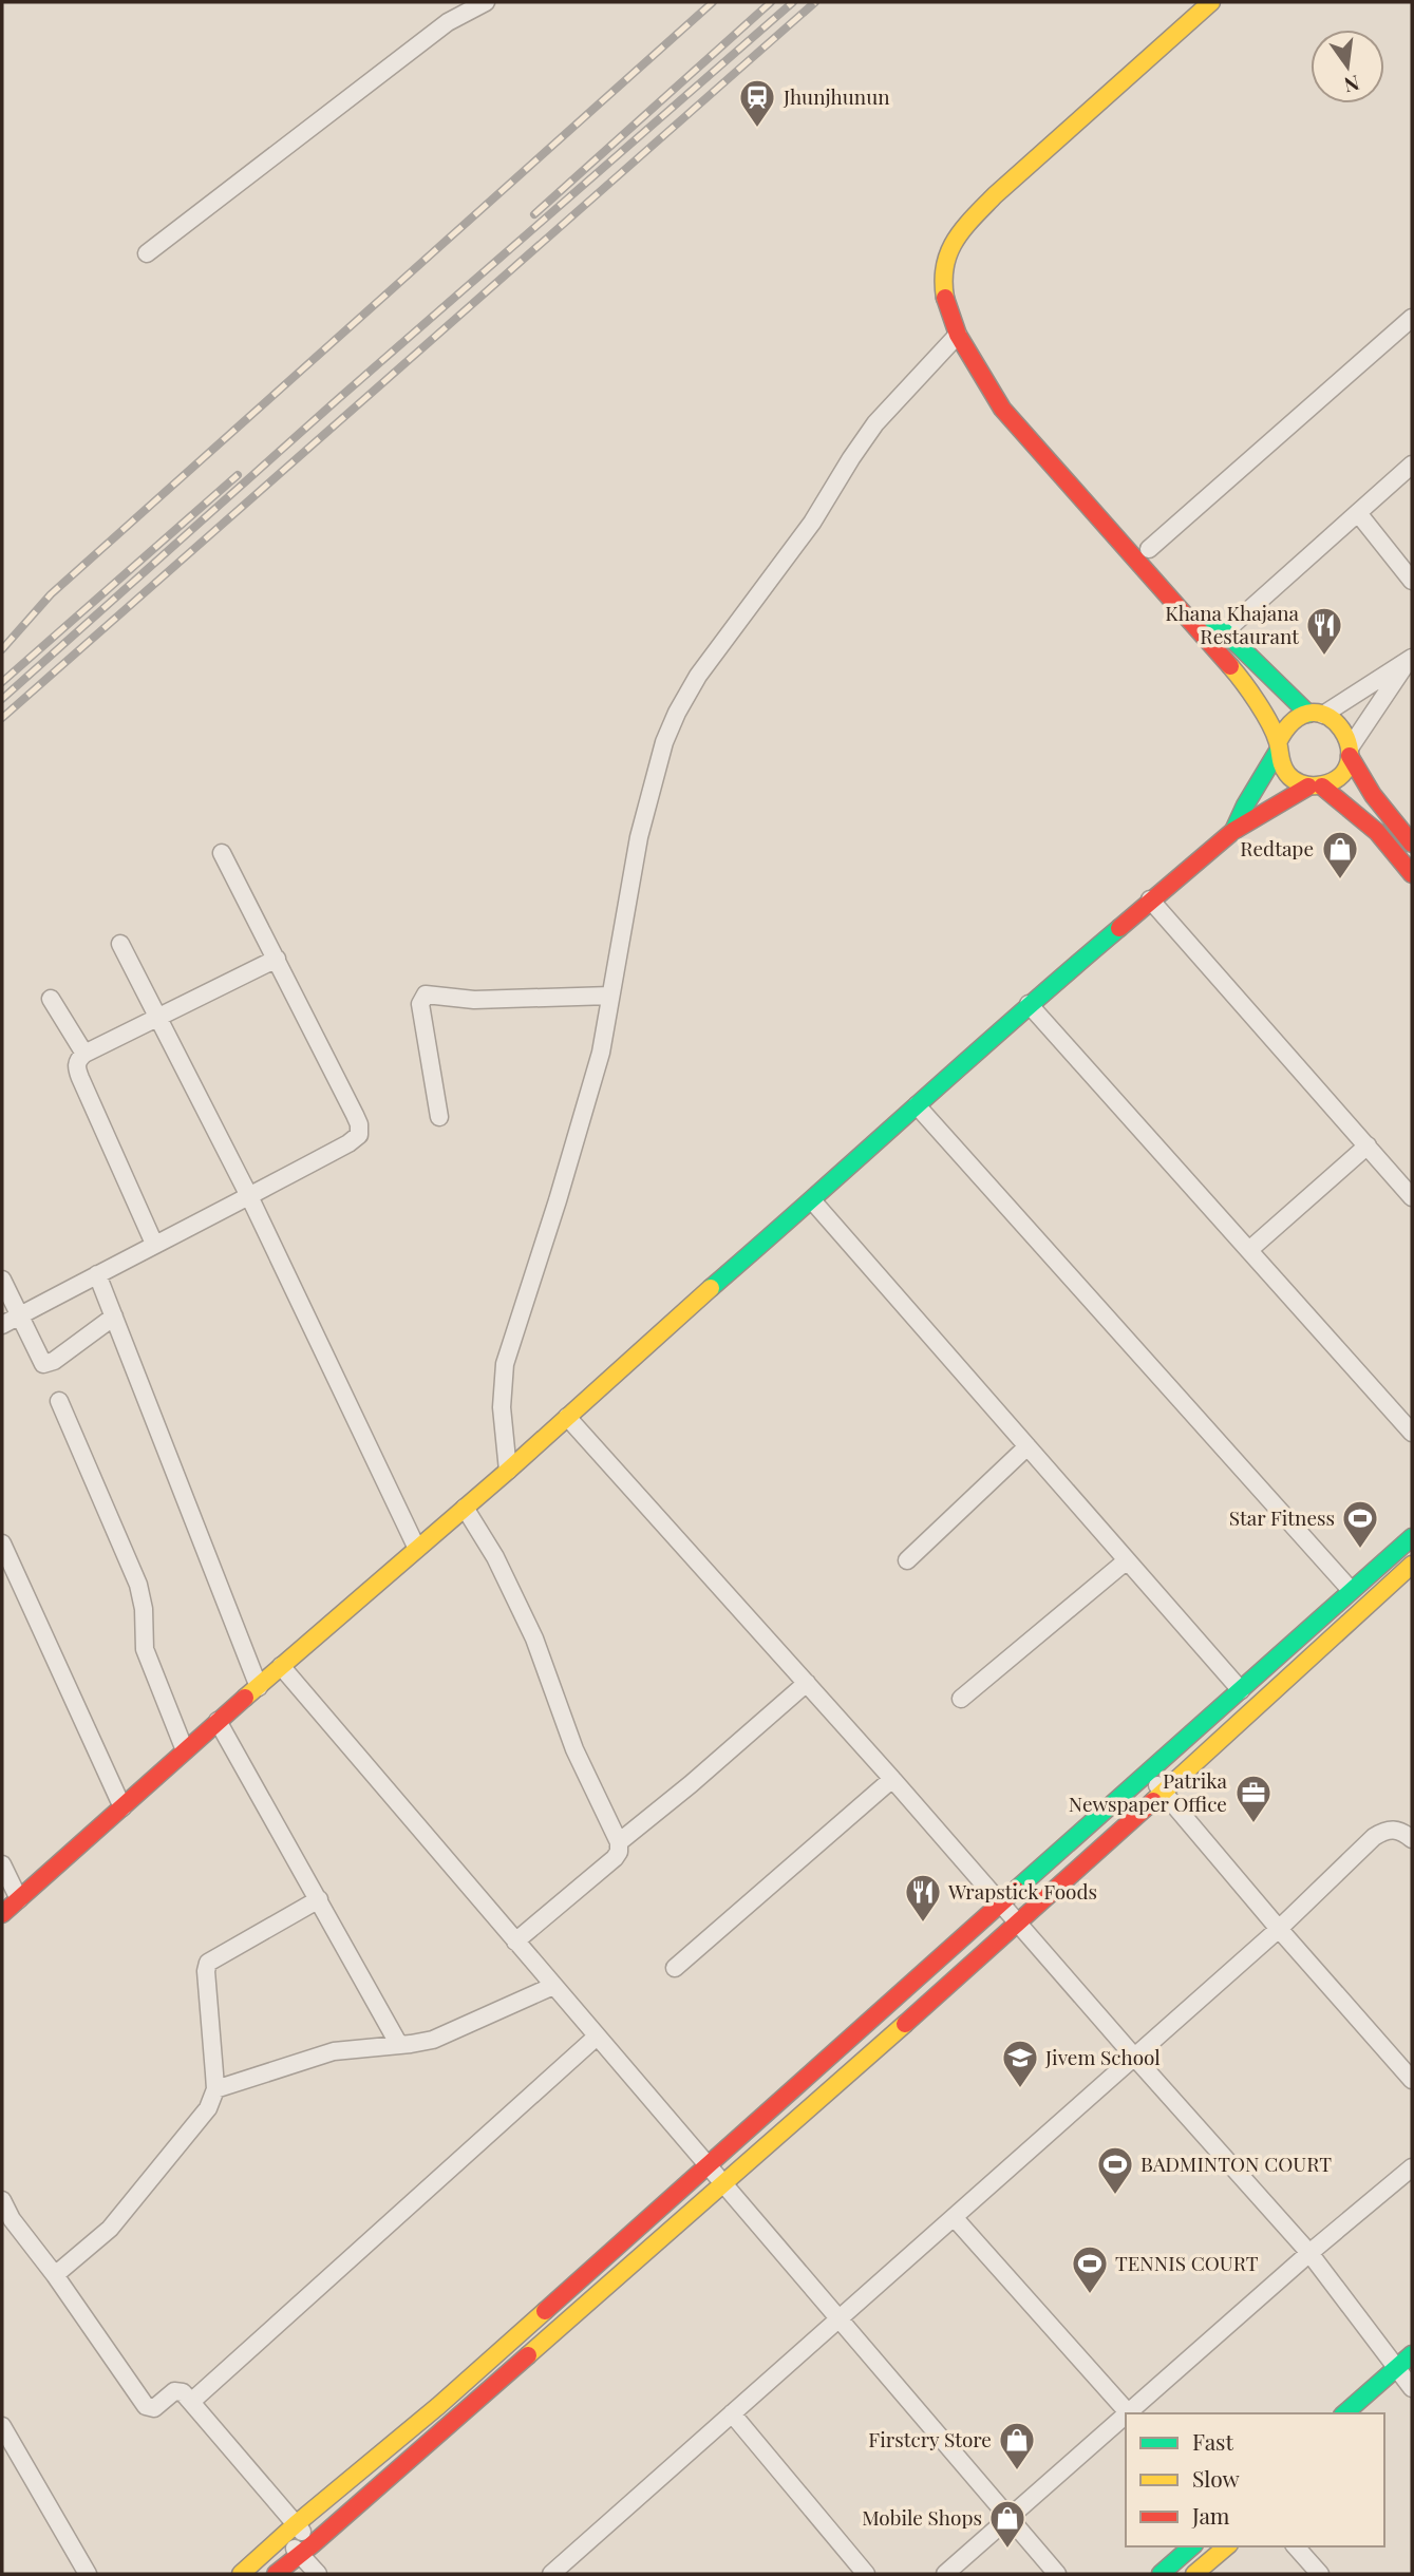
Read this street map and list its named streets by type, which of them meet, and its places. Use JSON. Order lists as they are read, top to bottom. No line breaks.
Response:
{"places":{"station":["Jhunjhunun"],"restaurant":["Khana Khajana Restaurant","Wrapstick Foods"],"shop":["Redtape","Firstcry Store","Mobile Shops"],"sports":["Star Fitness","BADMINTON COURT","TENNIS COURT"],"office":["Patrika Newspaper Office"],"school or university":["Jivem School"]},"legend":["Fast","Slow","Jam"],"north":"bottom"}
